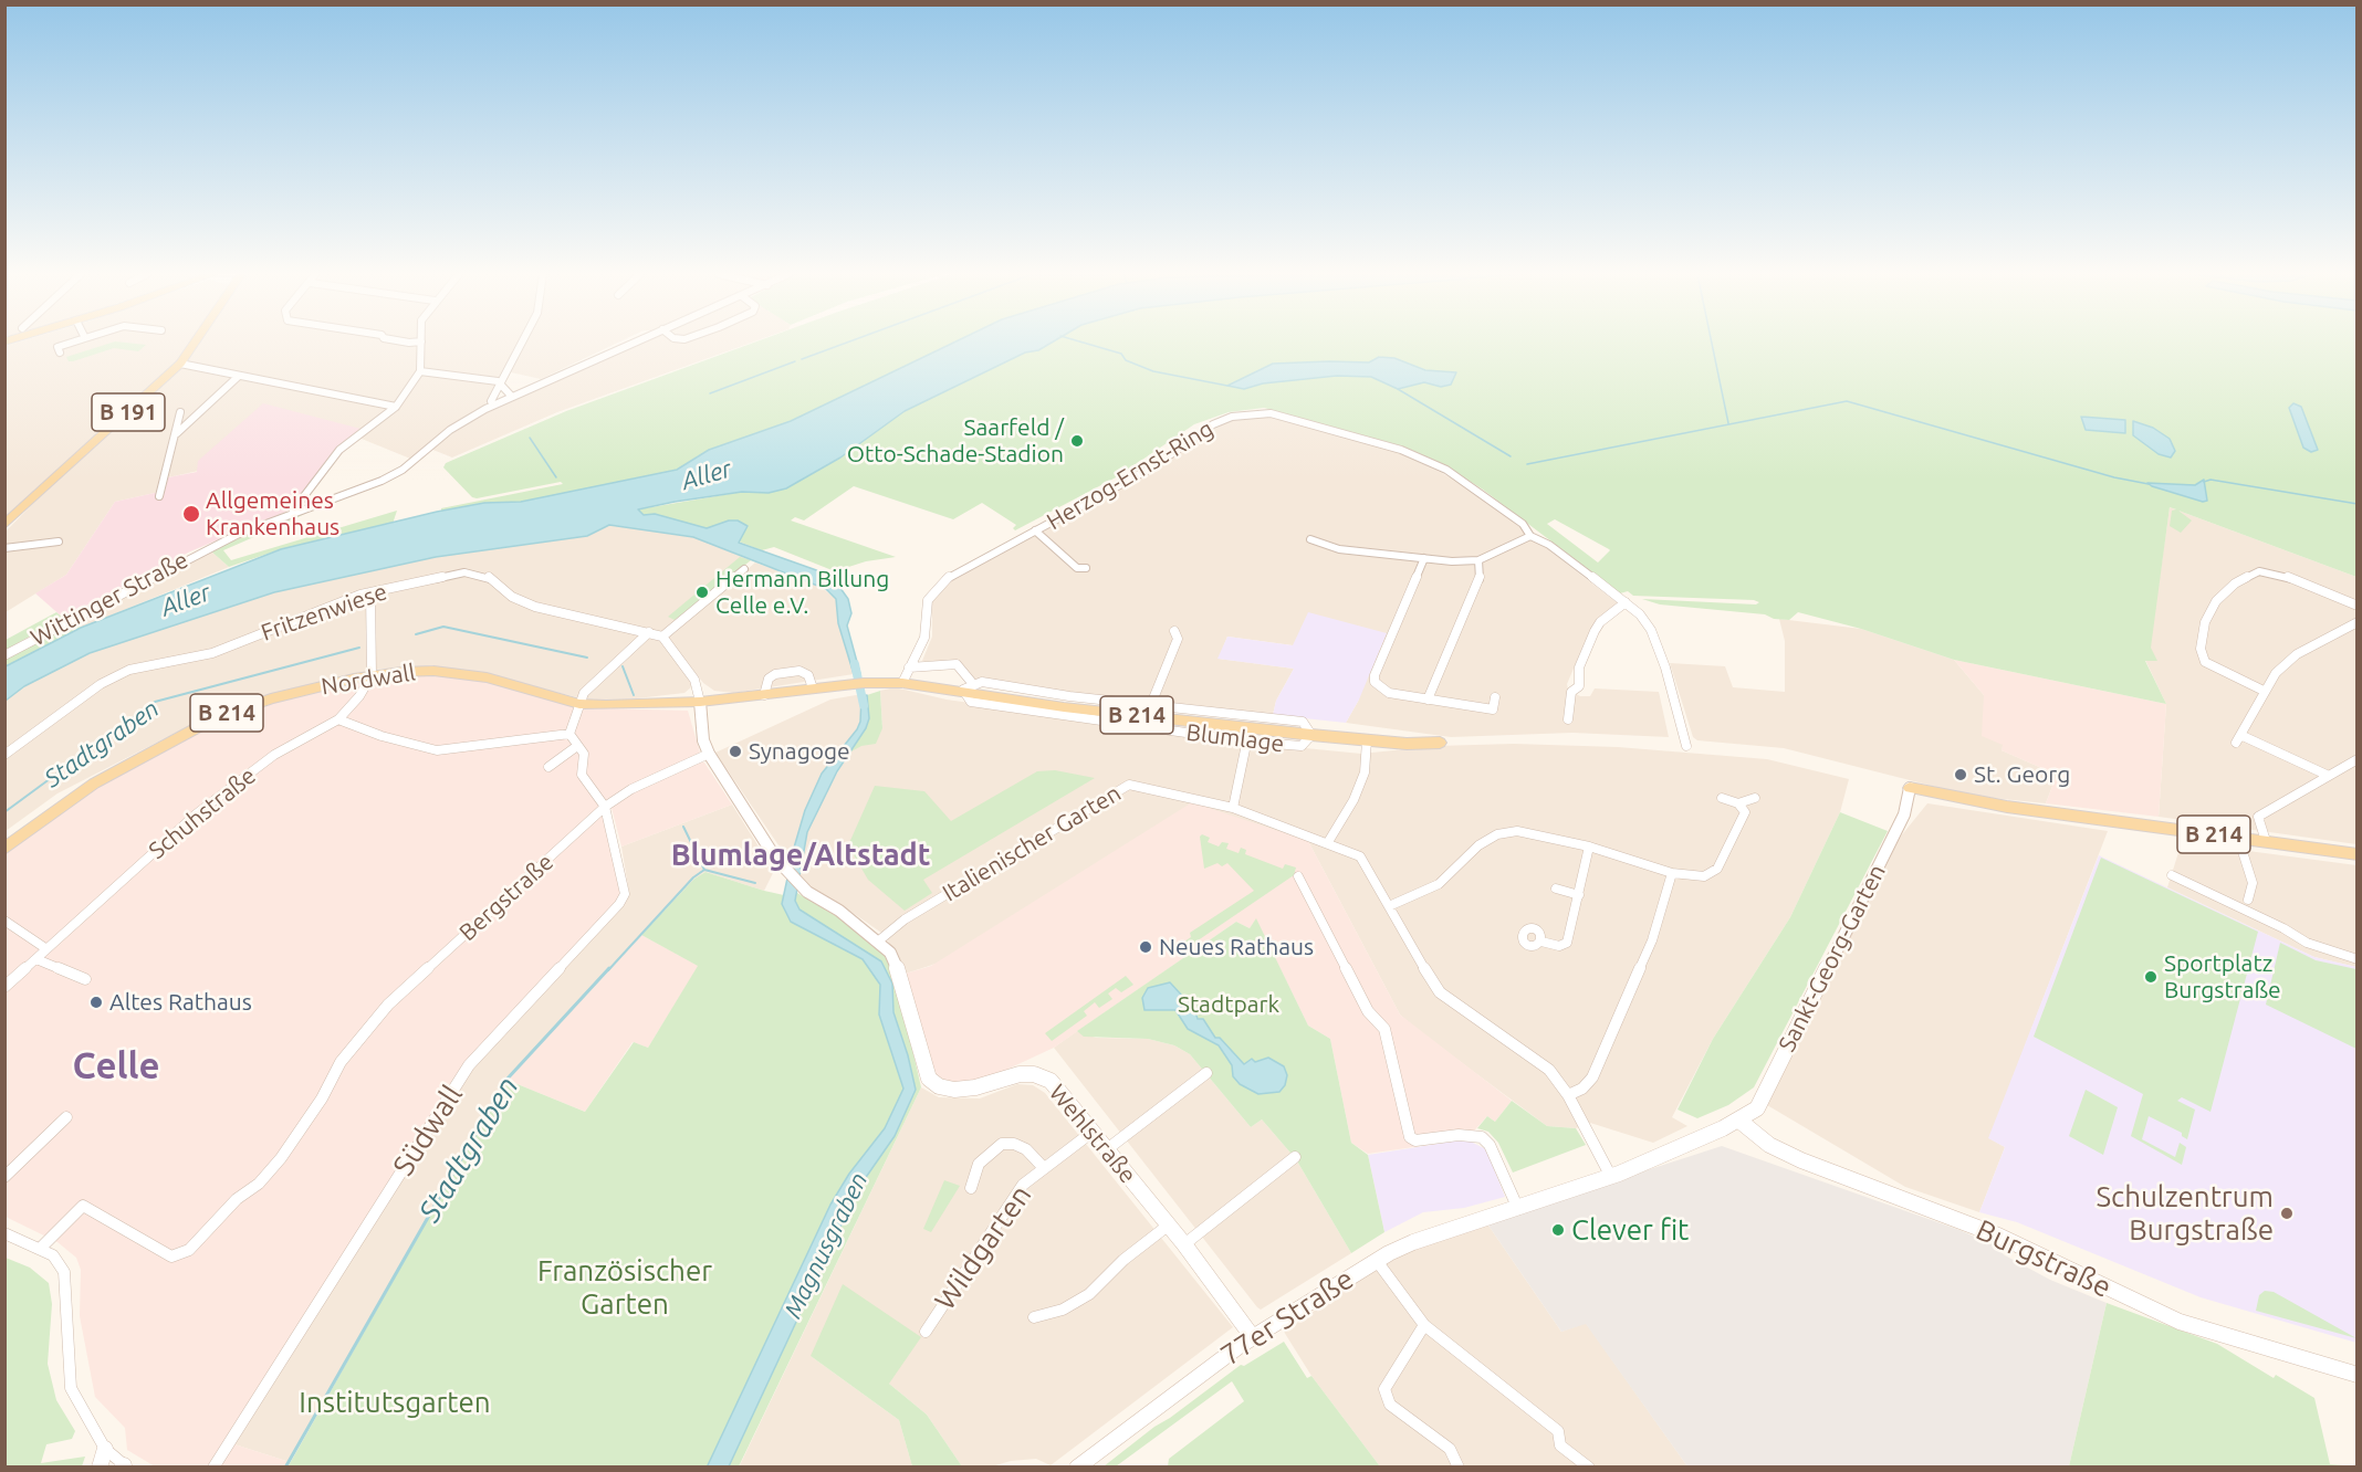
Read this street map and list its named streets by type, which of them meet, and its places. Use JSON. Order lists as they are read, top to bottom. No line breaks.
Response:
{"streets":{"main road":["B 191","Nordwall","B 214","Blumlage"],"street":["Herzog-Ernst-Ring","Wittinger Straße","Fritzenwiese","Schuhstraße","Italienischer Garten","Bergstraße","Sankt-Georg-Garten","Südwall","Wehlstraße","Wildgarten","Burgstraße","77er Straße"]},"crossings":[["Herzog-Ernst-Ring","B 214"],["Herzog-Ernst-Ring","Blumlage"],["Nordwall","B 214"],["Nordwall","Schuhstraße"],["Nordwall","Wehlstraße"],["B 214","Blumlage"],["B 214","Sankt-Georg-Garten"],["B 214","Wehlstraße"],["Italienischer Garten","Wehlstraße"],["Italienischer Garten","77er Straße"],["Bergstraße","Südwall"],["Bergstraße","Wehlstraße"],["Sankt-Georg-Garten","Burgstraße"],["Sankt-Georg-Garten","77er Straße"],["Wehlstraße","Wildgarten"],["Wehlstraße","77er Straße"],["Burgstraße","77er Straße"]],"districts":["Blumlage/Altstadt","Celle"],"water":["Aller","Stadtgraben","Magnusgraben"],"parks":["Stadtpark","Französischer Garten","Institutsgarten"],"places":["Saarfeld / Otto-Schade-Stadion","Allgemeines Krankenhaus","Hermann Billung Celle e.V.","Synagoge","St. Georg","Neues Rathaus","Sportplatz Burgstraße","Altes Rathaus","Schulzentrum Burgstraße","Clever fit"]}
